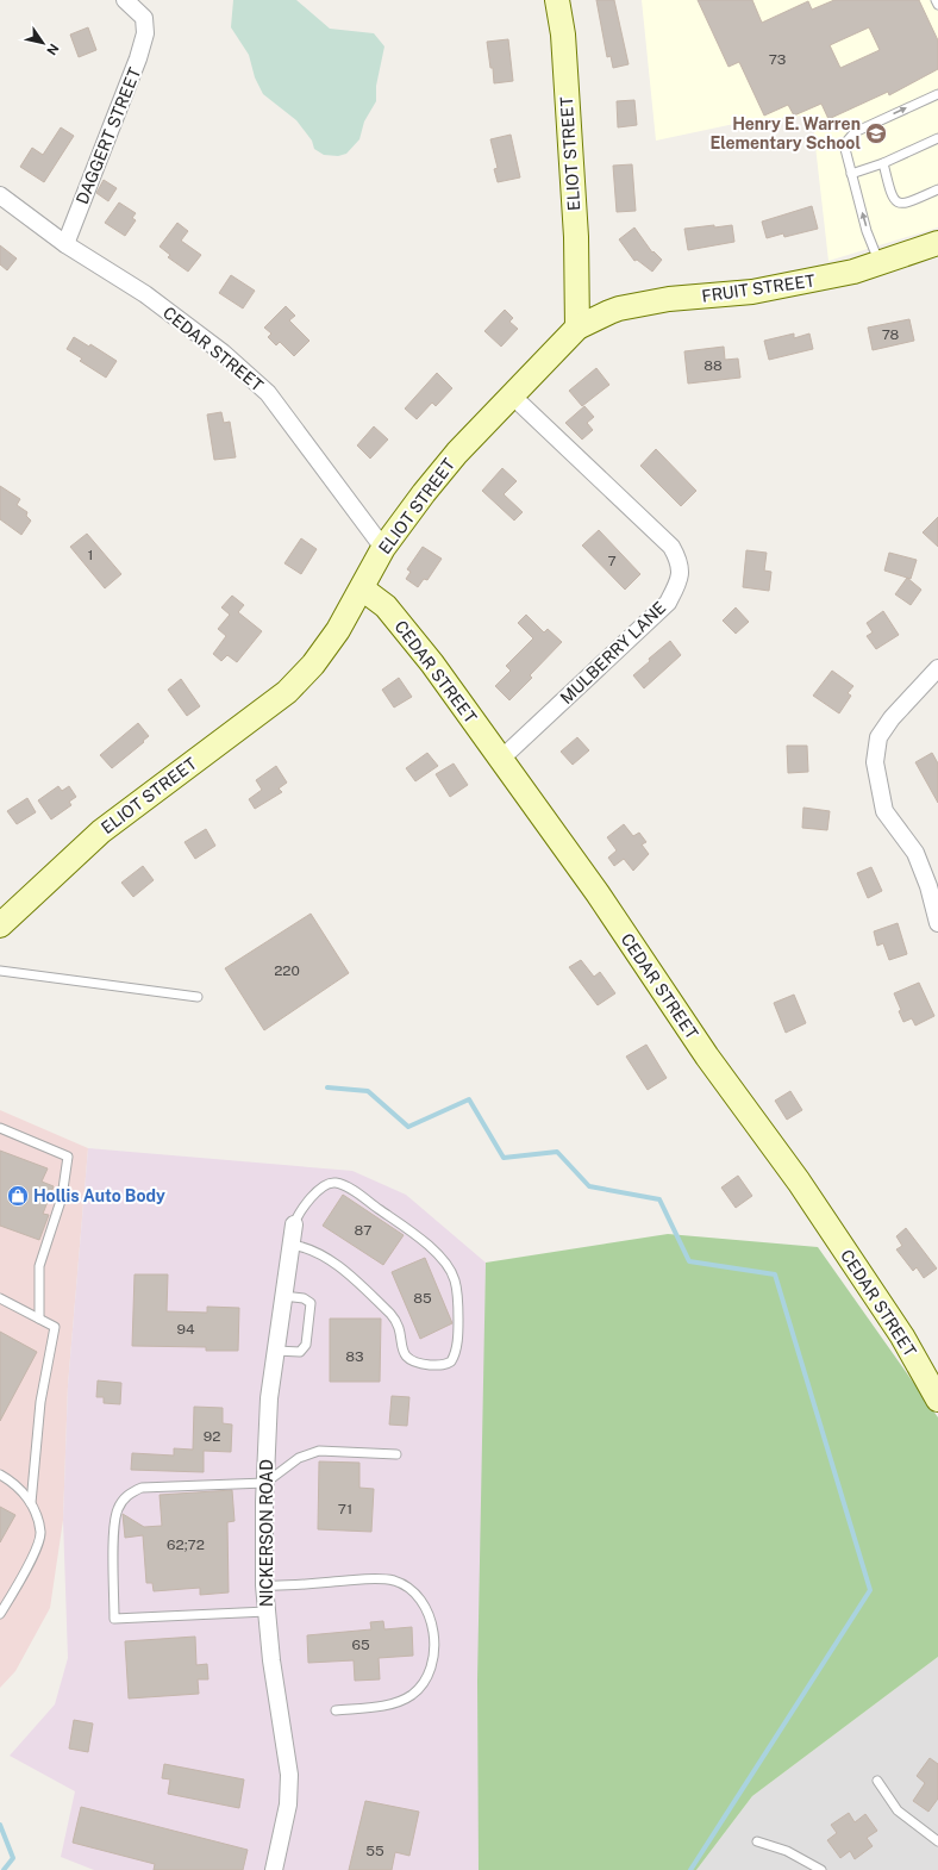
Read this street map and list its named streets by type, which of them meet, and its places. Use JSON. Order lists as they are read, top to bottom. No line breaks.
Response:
{"streets":{"street":["DAGGERT STREET","ELIOT STREET","FRUIT STREET","CEDAR STREET","MULBERRY LANE","NICKERSON ROAD"]},"crossings":[["DAGGERT STREET","CEDAR STREET"],["ELIOT STREET","FRUIT STREET"],["ELIOT STREET","CEDAR STREET"],["ELIOT STREET","MULBERRY LANE"],["CEDAR STREET","MULBERRY LANE"]],"places":{"school or university":["Henry E. Warren Elementary School"],"shop":["Hollis Auto Body"]},"house_numbers":["73","78","88","1","7","220","87","85","94","83","92","71","62;72","65","55"],"north":"bottom right"}
